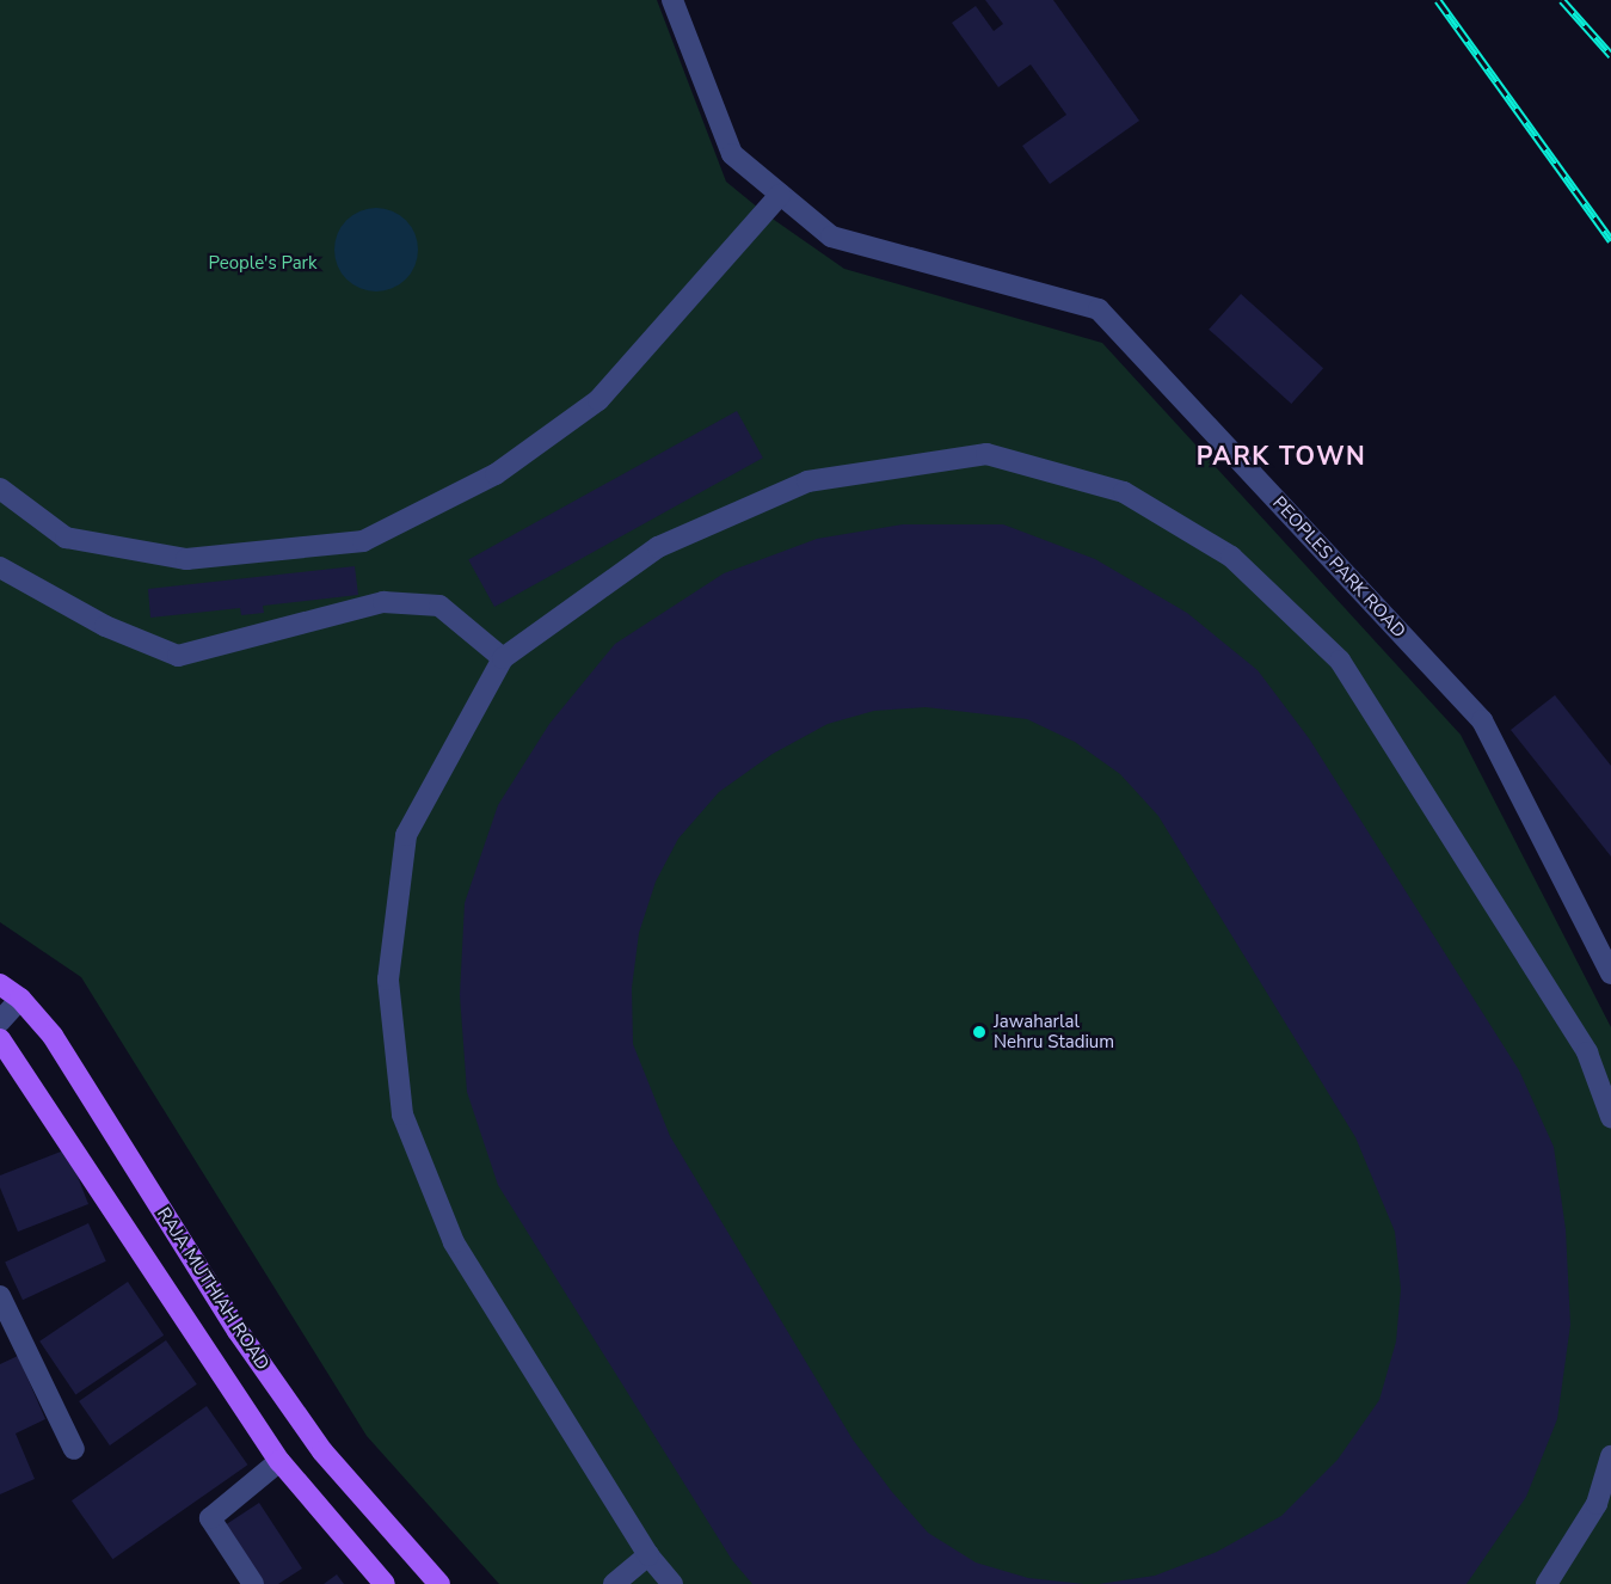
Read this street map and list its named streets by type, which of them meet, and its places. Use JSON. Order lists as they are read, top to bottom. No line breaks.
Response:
{"streets":{"main road":["RAJA MUTHIAH ROAD"],"street":["PEOPLES PARK ROAD"]},"districts":["PARK TOWN"],"parks":["People's Park"],"places":["Jawaharlal Nehru Stadium"]}
